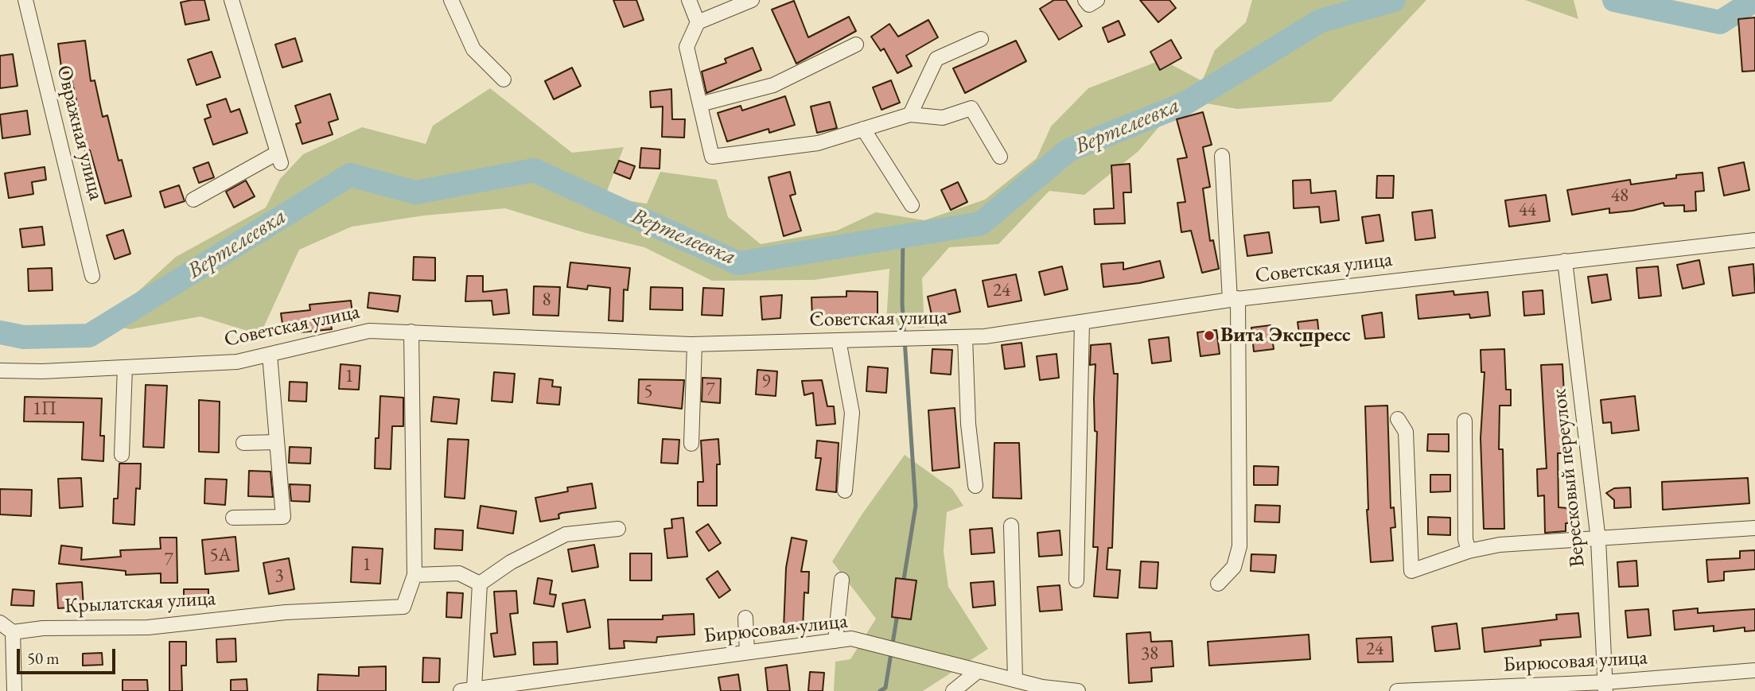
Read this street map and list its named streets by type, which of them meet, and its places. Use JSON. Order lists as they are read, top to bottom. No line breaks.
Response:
{"streets":{"street":["Овражная улица","Советская улица","Вересковый переулок","Крылатская улица","Бирюсовая улица"]},"crossings":[["Советская улица","Вересковый переулок"],["Вересковый переулок","Бирюсовая улица"]],"water":["Вертелеевка"],"places":["Вита Экспресс"],"house_numbers":["48","44","24","8","1","9","7","5","1П","5А","7","1","3","24","38"],"scale_bar":"50 m"}
